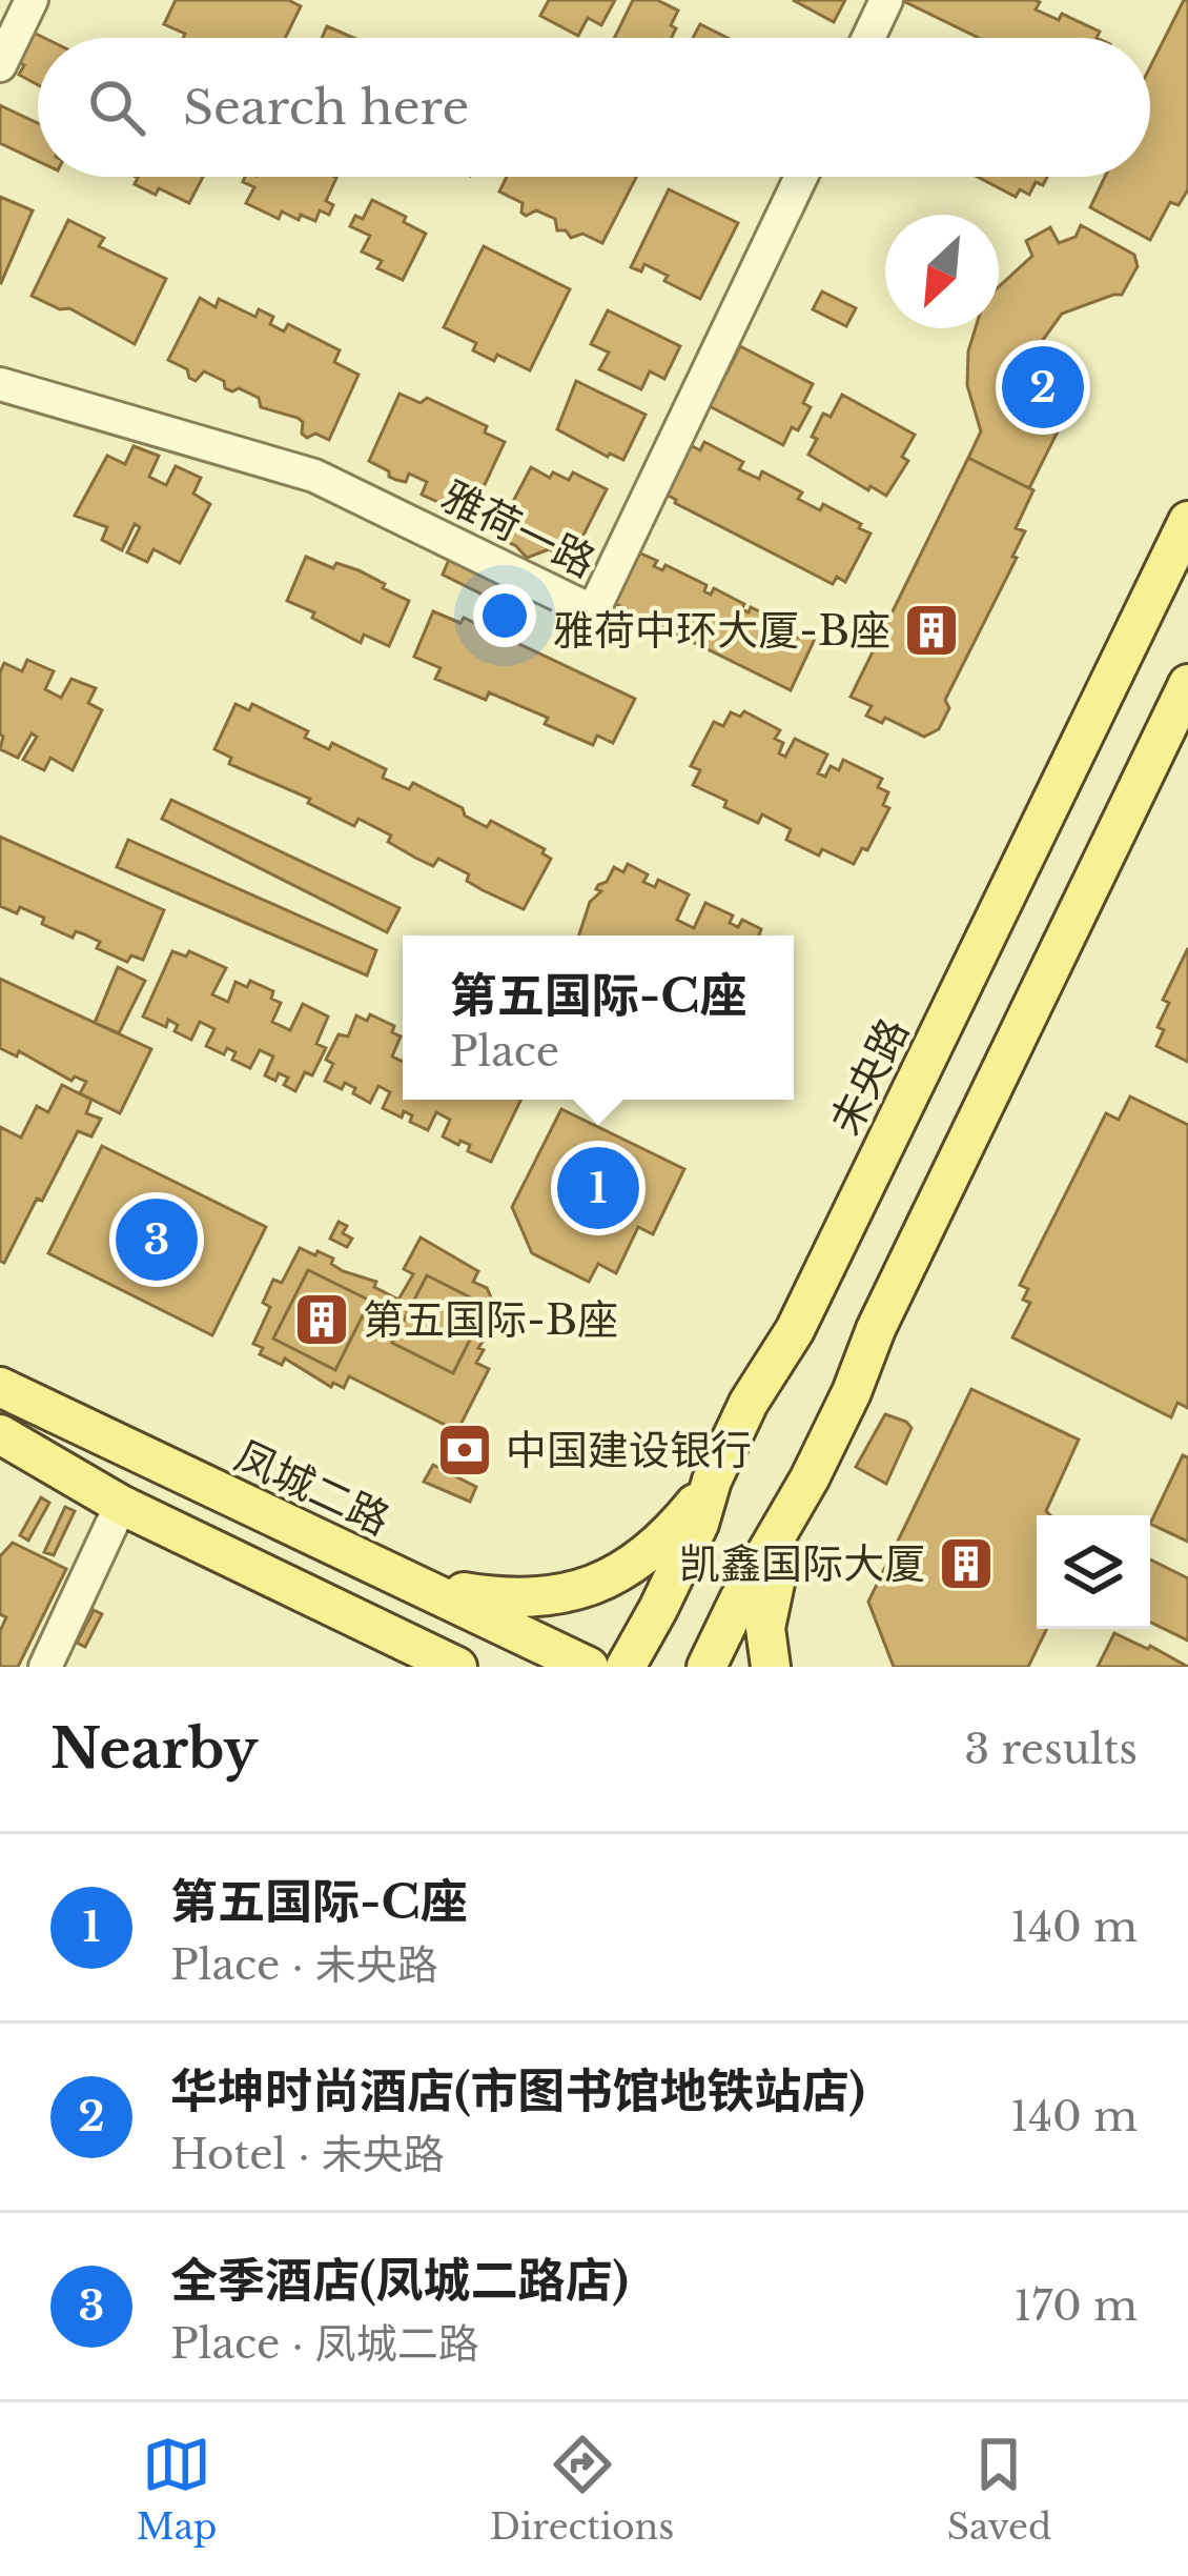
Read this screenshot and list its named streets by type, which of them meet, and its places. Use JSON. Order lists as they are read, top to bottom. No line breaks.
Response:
{"streets":{"main road":["未央路","凤城二路"],"street":["雅荷一路"]},"places":{"building":["雅荷中环大厦-B座","第五国际-B座","凯鑫国际大厦"],"bank":["中国建设银行"]},"north":"bottom left","page":{"search":"Search here","pins":["2","1","3"],"popup":["第五国际-C座","Place"],"heading":["Nearby","3 results"],"list":[{"mark":"1","name":"第五国际-C座","note":"Place · 未央路","value":"140 m"},{"mark":"2","name":"华坤时尚酒店(市图书馆地铁站店)","note":"Hotel · 未央路","value":"140 m"},{"mark":"3","name":"全季酒店(凤城二路店)","note":"Place · 凤城二路","value":"170 m"}],"nav":["Map","Directions","Saved"]}}
